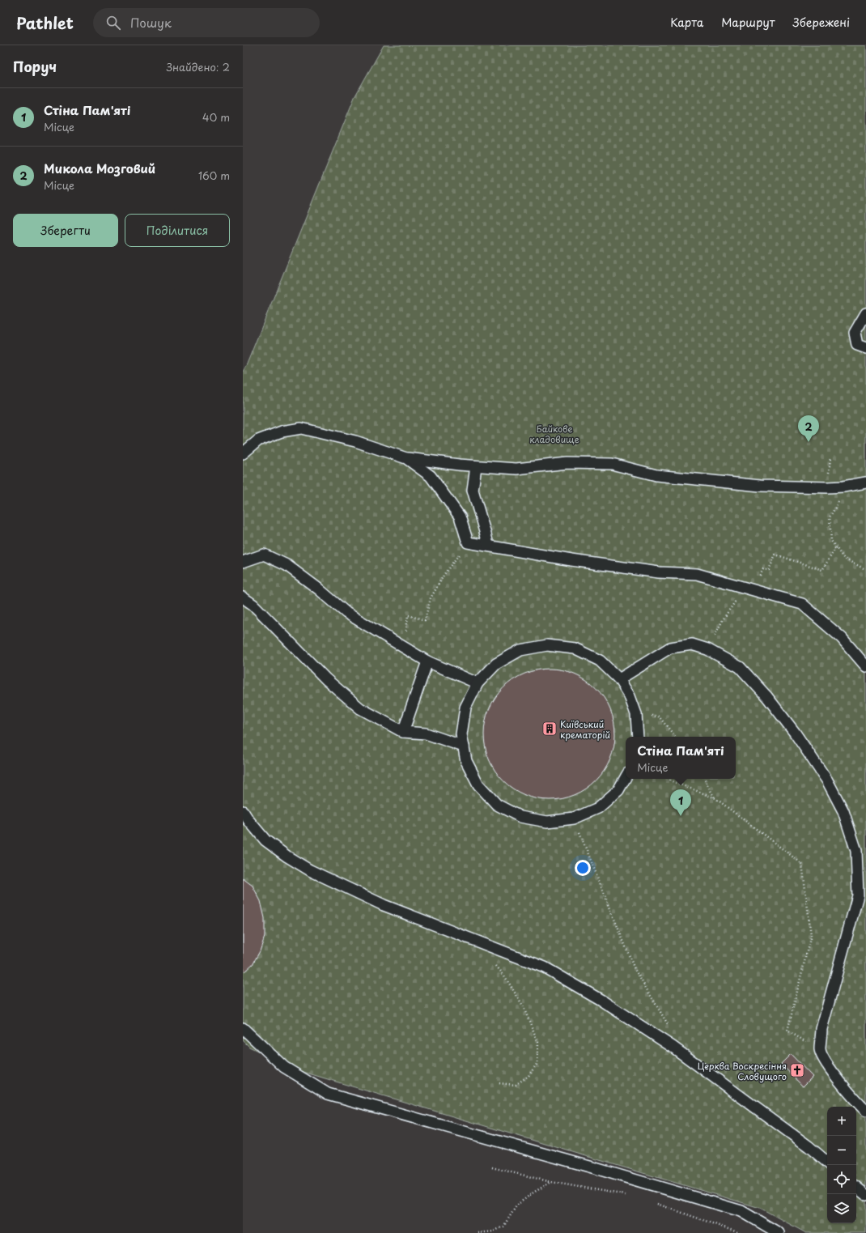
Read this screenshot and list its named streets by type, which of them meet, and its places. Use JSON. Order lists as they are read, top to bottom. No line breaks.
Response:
{"parks":["Байкове кладовище"],"places":{"building":["Київський крематорій"],"church":["Церква Воскресіння Словущого"]},"page":{"header":"Pathlet","search":"Пошук","nav":["Карта","Маршрут","Збережені"],"heading":["Поруч","Знайдено: 2"],"list":[{"mark":"1","name":"Стіна Пам'яті","note":"Місце","value":"40 m"},{"mark":"2","name":"Микола Мозговий","note":"Місце","value":"160 m"}],"buttons":["Зберегти","Поділитися"],"pins":["2","1"],"popup":["Стіна Пам'яті","Місце"],"map_buttons":["+","−"]}}
